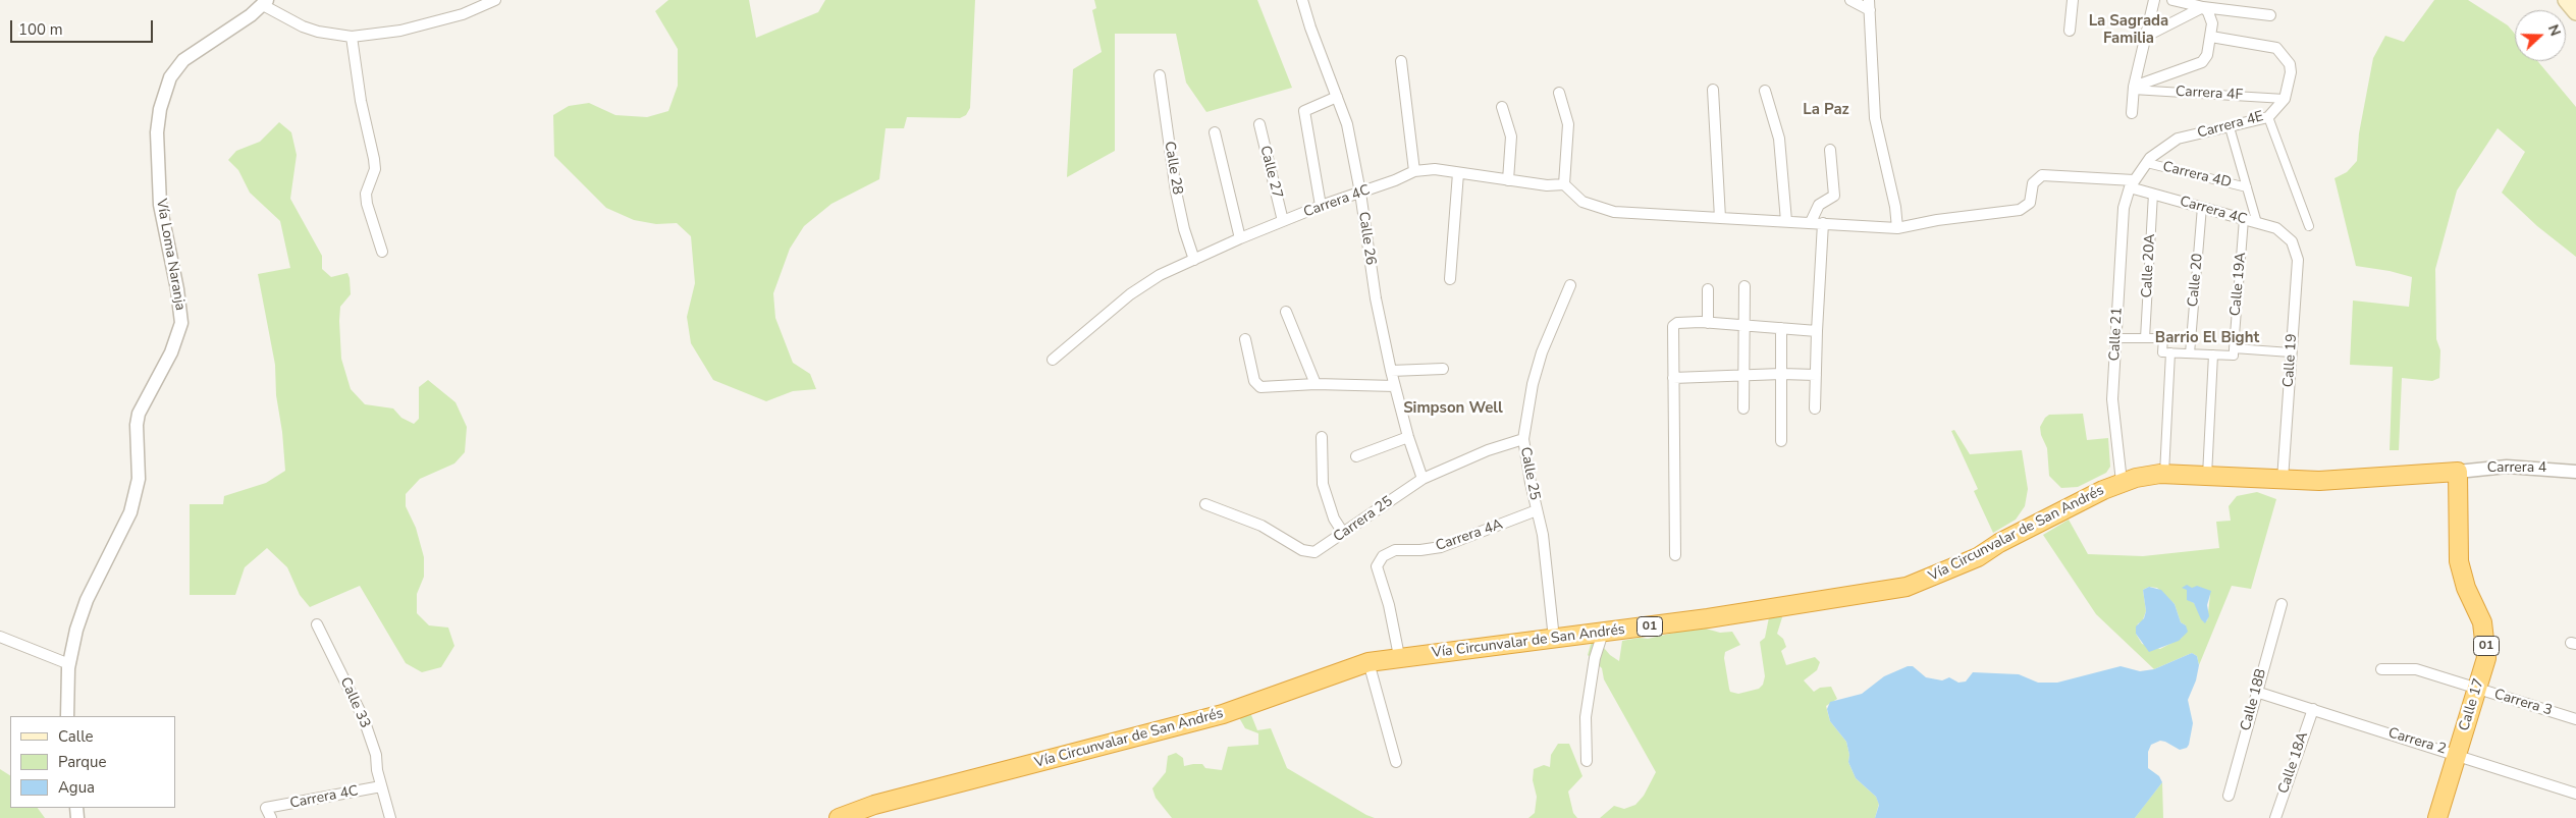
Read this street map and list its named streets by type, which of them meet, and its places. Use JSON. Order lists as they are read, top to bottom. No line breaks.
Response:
{"streets":{"highway":["Vía Circunvalar de San Andrés","01","Calle 17"],"street":["Carrera 4F","Carrera 4E","Calle 28","Calle 27","Carrera 4D","Carrera 4C","Calle 26","Vía Loma Naranja","Calle 20A","Calle 20","Calle 19A","Calle 21","Calle 19","Carrera 4","Calle 25","Carrera 25","Carrera 4A","Calle 18B","Calle 33","Carrera 3","Carrera 2","Calle 18A"]},"crossings":[["Carrera 4F","Carrera 4E"],["Carrera 4E","Carrera 4D"],["Carrera 4E","Carrera 4C"],["Carrera 4E","Calle 21"],["Calle 28","Carrera 4C"],["Calle 27","Carrera 4C"],["Carrera 4C","Calle 26"],["Carrera 4C","Calle 20A"],["Carrera 4C","Calle 20"],["Carrera 4C","Calle 19A"],["Carrera 4C","Calle 21"],["Carrera 4C","Calle 19"],["Carrera 4C","Calle 33"],["Calle 26","Carrera 25"],["Calle 21","Vía Circunvalar de San Andrés"],["Calle 19","Vía Circunvalar de San Andrés"],["Carrera 4","Vía Circunvalar de San Andrés"],["Carrera 4","Calle 17"],["Calle 25","Carrera 25"],["Calle 25","Vía Circunvalar de San Andrés"],["Calle 25","Carrera 4A"],["Vía Circunvalar de San Andrés","Carrera 4A"],["Vía Circunvalar de San Andrés","Calle 17"],["Calle 18B","Carrera 2"],["Carrera 3","Calle 17"],["Calle 17","Carrera 2"],["Carrera 2","Calle 18A"]],"districts":["La Sagrada Familia","La Paz","Barrio El Bight","Simpson Well"],"legend":["Calle","Parque","Agua"],"scale_bar":"100 m","north":"right"}
